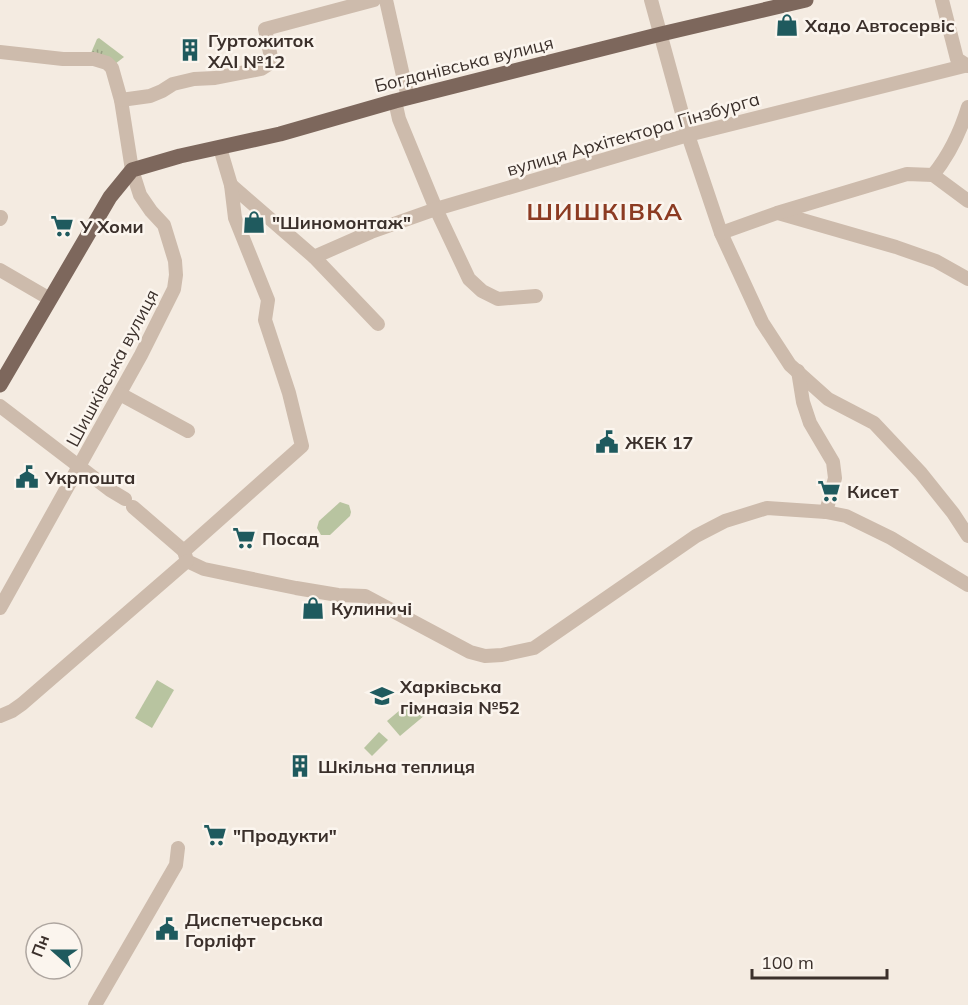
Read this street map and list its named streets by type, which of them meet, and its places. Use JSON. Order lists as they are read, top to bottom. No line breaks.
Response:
{"streets":{"main road":["Богданівська вулиця"],"street":["вулиця Архітектора Гінзбурга","Шишківська вулиця"]},"crossings":[["Богданівська вулиця","Шишківська вулиця"]],"districts":["ШИШКІВКА"],"places":{"shop":["Хадо Автосервіс","\"Шиномонтаж\"","Кулиничі"],"building":["Гуртожиток ХАІ №12","Шкільна теплиця"],"supermarket":["У Хоми","Кисет","Посад","\"Продукти\""],"public building":["ЖЕК 17","Укрпошта","Диспетчерська Горліфт"],"school or university":["Харківська гімназія №52"]},"scale_bar":"100 m","north":"left"}
